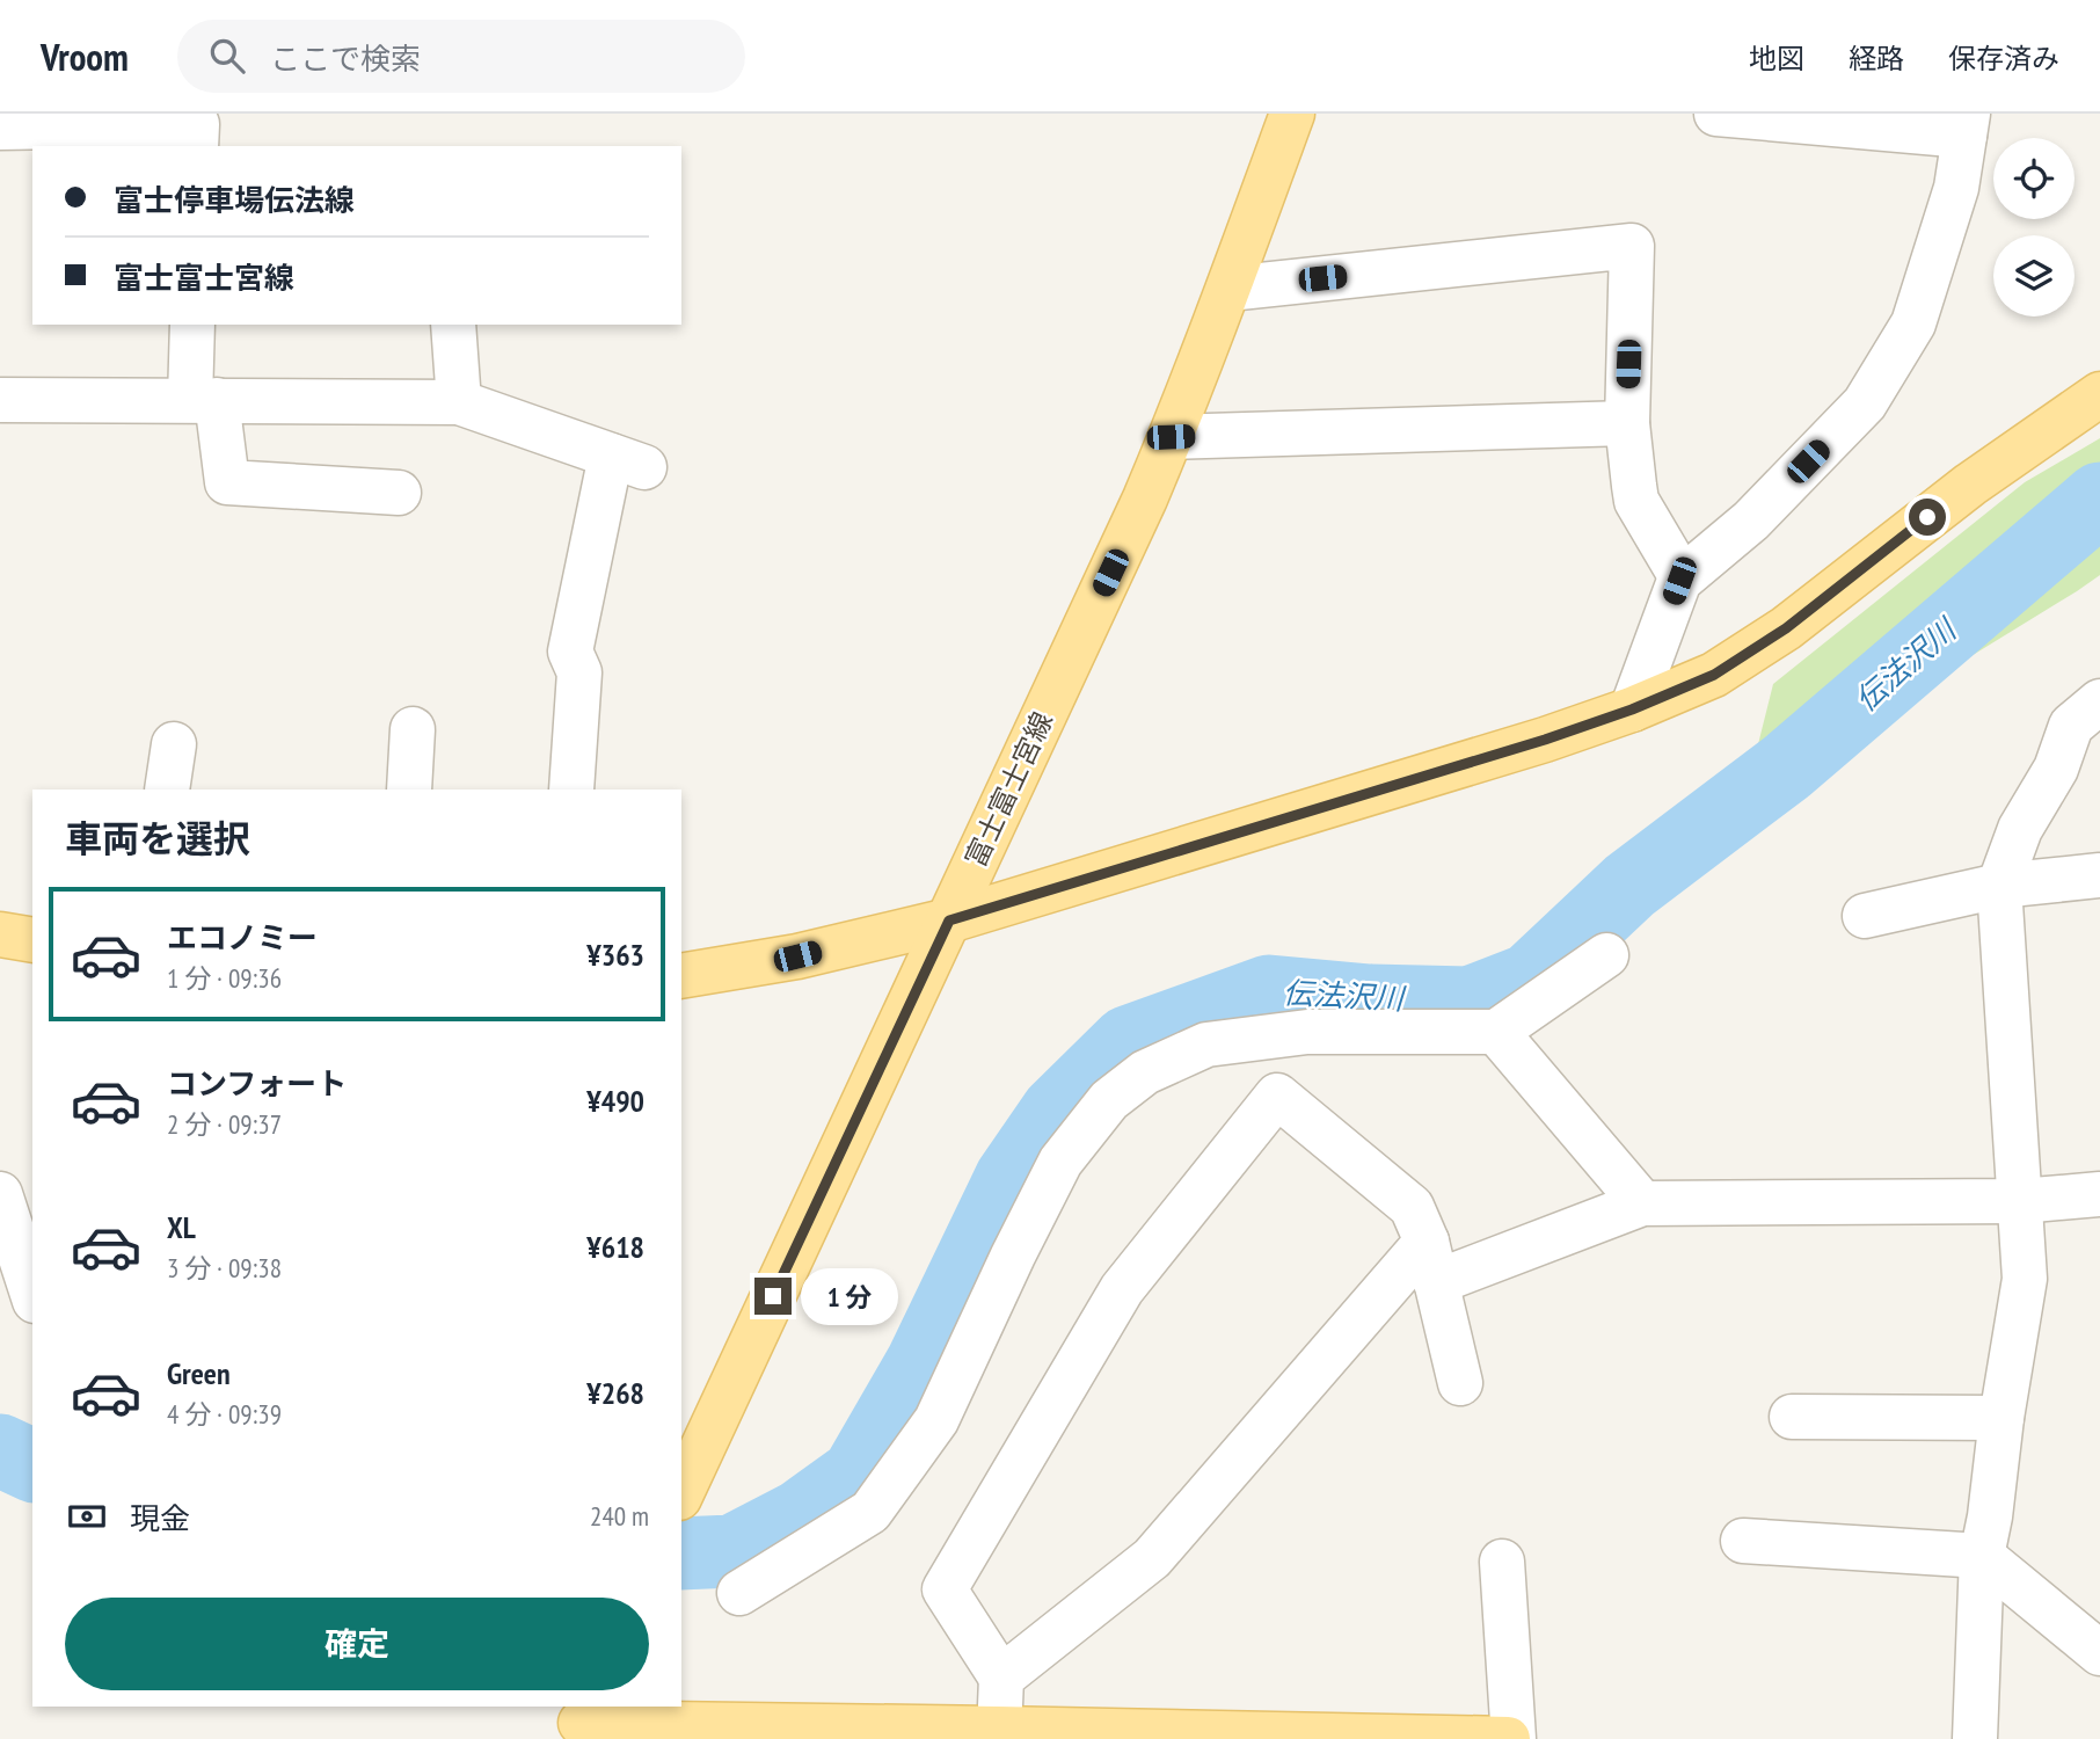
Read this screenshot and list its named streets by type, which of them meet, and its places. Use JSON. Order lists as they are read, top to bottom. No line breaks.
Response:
{"streets":{"main road":["富士富士宮線"]},"water":["伝法沢川"],"page":{"header":"Vroom","search":"ここで検索","nav":["地図","経路","保存済み"],"banner":["富士停車場伝法線","富士富士宮線"],"heading":"車両を選択","list":[{"name":"エコノミー","note":"1 分 · 09:36","value":"¥363"},{"name":"コンフォート","note":"2 分 · 09:37","value":"¥490"},{"name":"XL","note":"3 分 · 09:38","value":"¥618"},{"name":"Green","note":"4 分 · 09:39","value":"¥268"}],"bubble":"1 分","pay":["現金","240 m"],"buttons":"確定"}}
